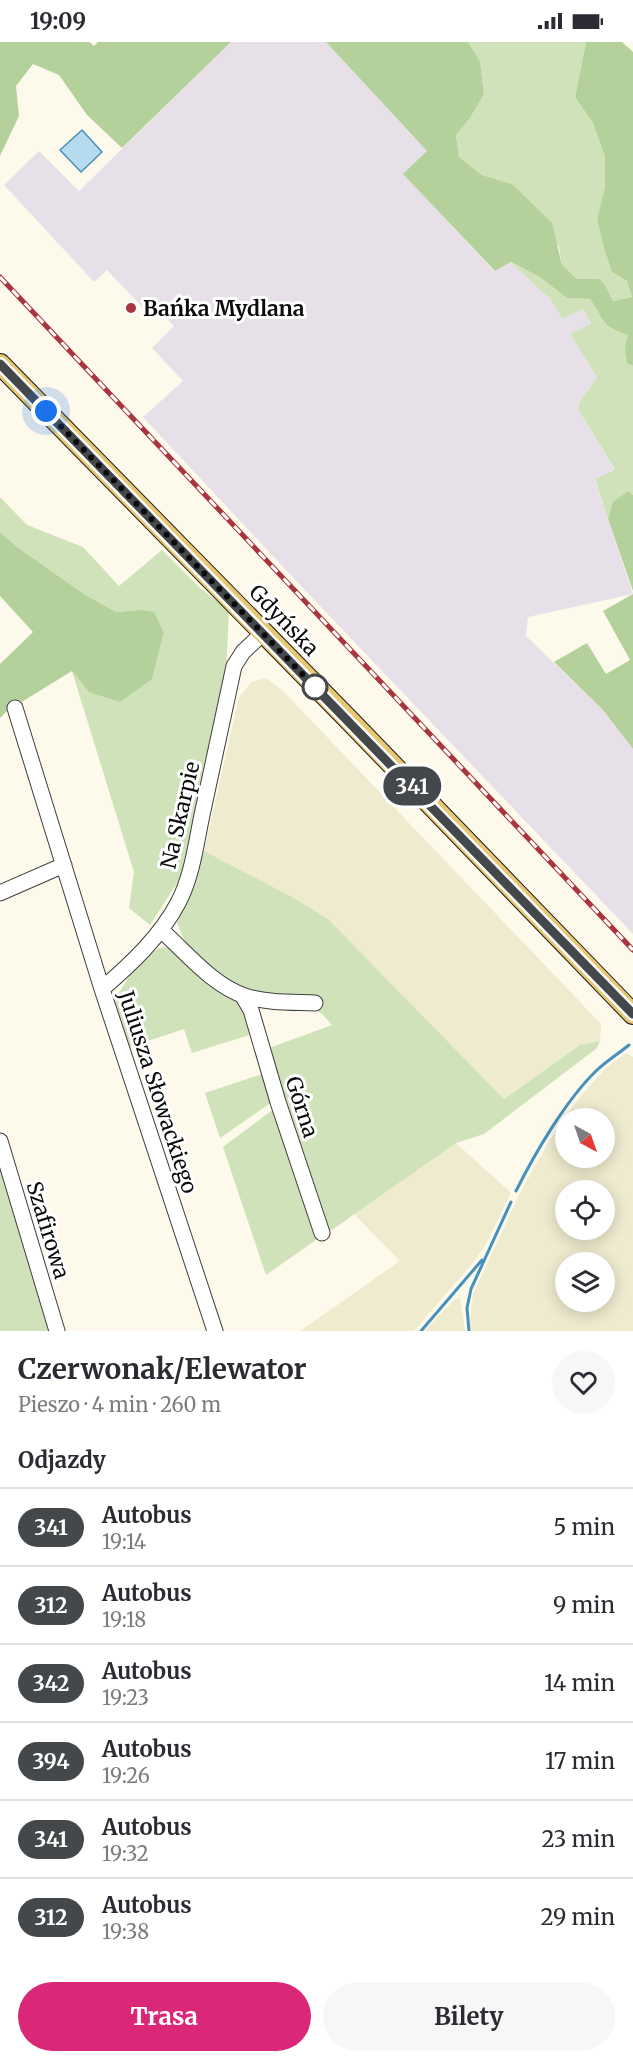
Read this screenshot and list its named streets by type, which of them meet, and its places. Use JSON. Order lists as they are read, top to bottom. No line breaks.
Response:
{"streets":{"main road":["Gdyńska"],"street":["Na Skarpie","Juliusza Słowackiego","Górna","Szafirowa"]},"crossings":[["Gdyńska","Na Skarpie"],["Na Skarpie","Juliusza Słowackiego"]],"places":["Bańka Mydlana"],"lines":["bus line 341"],"north":"bottom right","page":{"status":"19:09","on_map":"341","heading":[["Czerwonak/Elewator","Pieszo · 4 min · 260 m"],"Odjazdy"],"list":[{"mark":"341","name":"Autobus","note":"19:14","value":"5 min"},{"mark":"312","name":"Autobus","note":"19:18","value":"9 min"},{"mark":"342","name":"Autobus","note":"19:23","value":"14 min"},{"mark":"394","name":"Autobus","note":"19:26","value":"17 min"},{"mark":"341","name":"Autobus","note":"19:32","value":"23 min"},{"mark":"312","name":"Autobus","note":"19:38","value":"29 min"}],"buttons":["Trasa","Bilety"]}}
